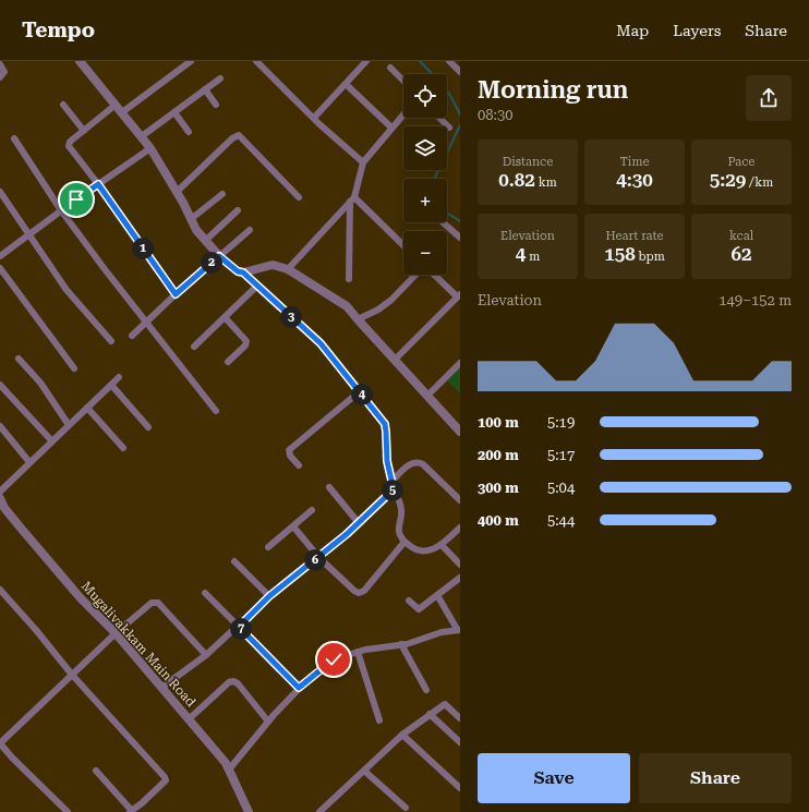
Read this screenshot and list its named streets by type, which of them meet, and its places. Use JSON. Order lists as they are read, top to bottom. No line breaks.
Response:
{"streets":{"street":["Mugalivakkam Main Road"]},"page":{"header":"Tempo","nav":["Map","Layers","Share"],"heading":["Morning run","08:30"],"map_buttons":["+","−"],"stats":[["Distance","0.82 km"],["Time","4:30"],["Pace","5:29 /km"],["Elevation","4 m"],["Heart rate","158 bpm"],["kcal","62"]],"pins":["1","2","3","4","5","6","7"],"chart":["Elevation","149–152 m"],"list":[{"name":"100 m","note":"5:19"},{"name":"200 m","note":"5:17"},{"name":"300 m","note":"5:04"},{"name":"400 m","note":"5:44"}],"buttons":["Save","Share"]}}
